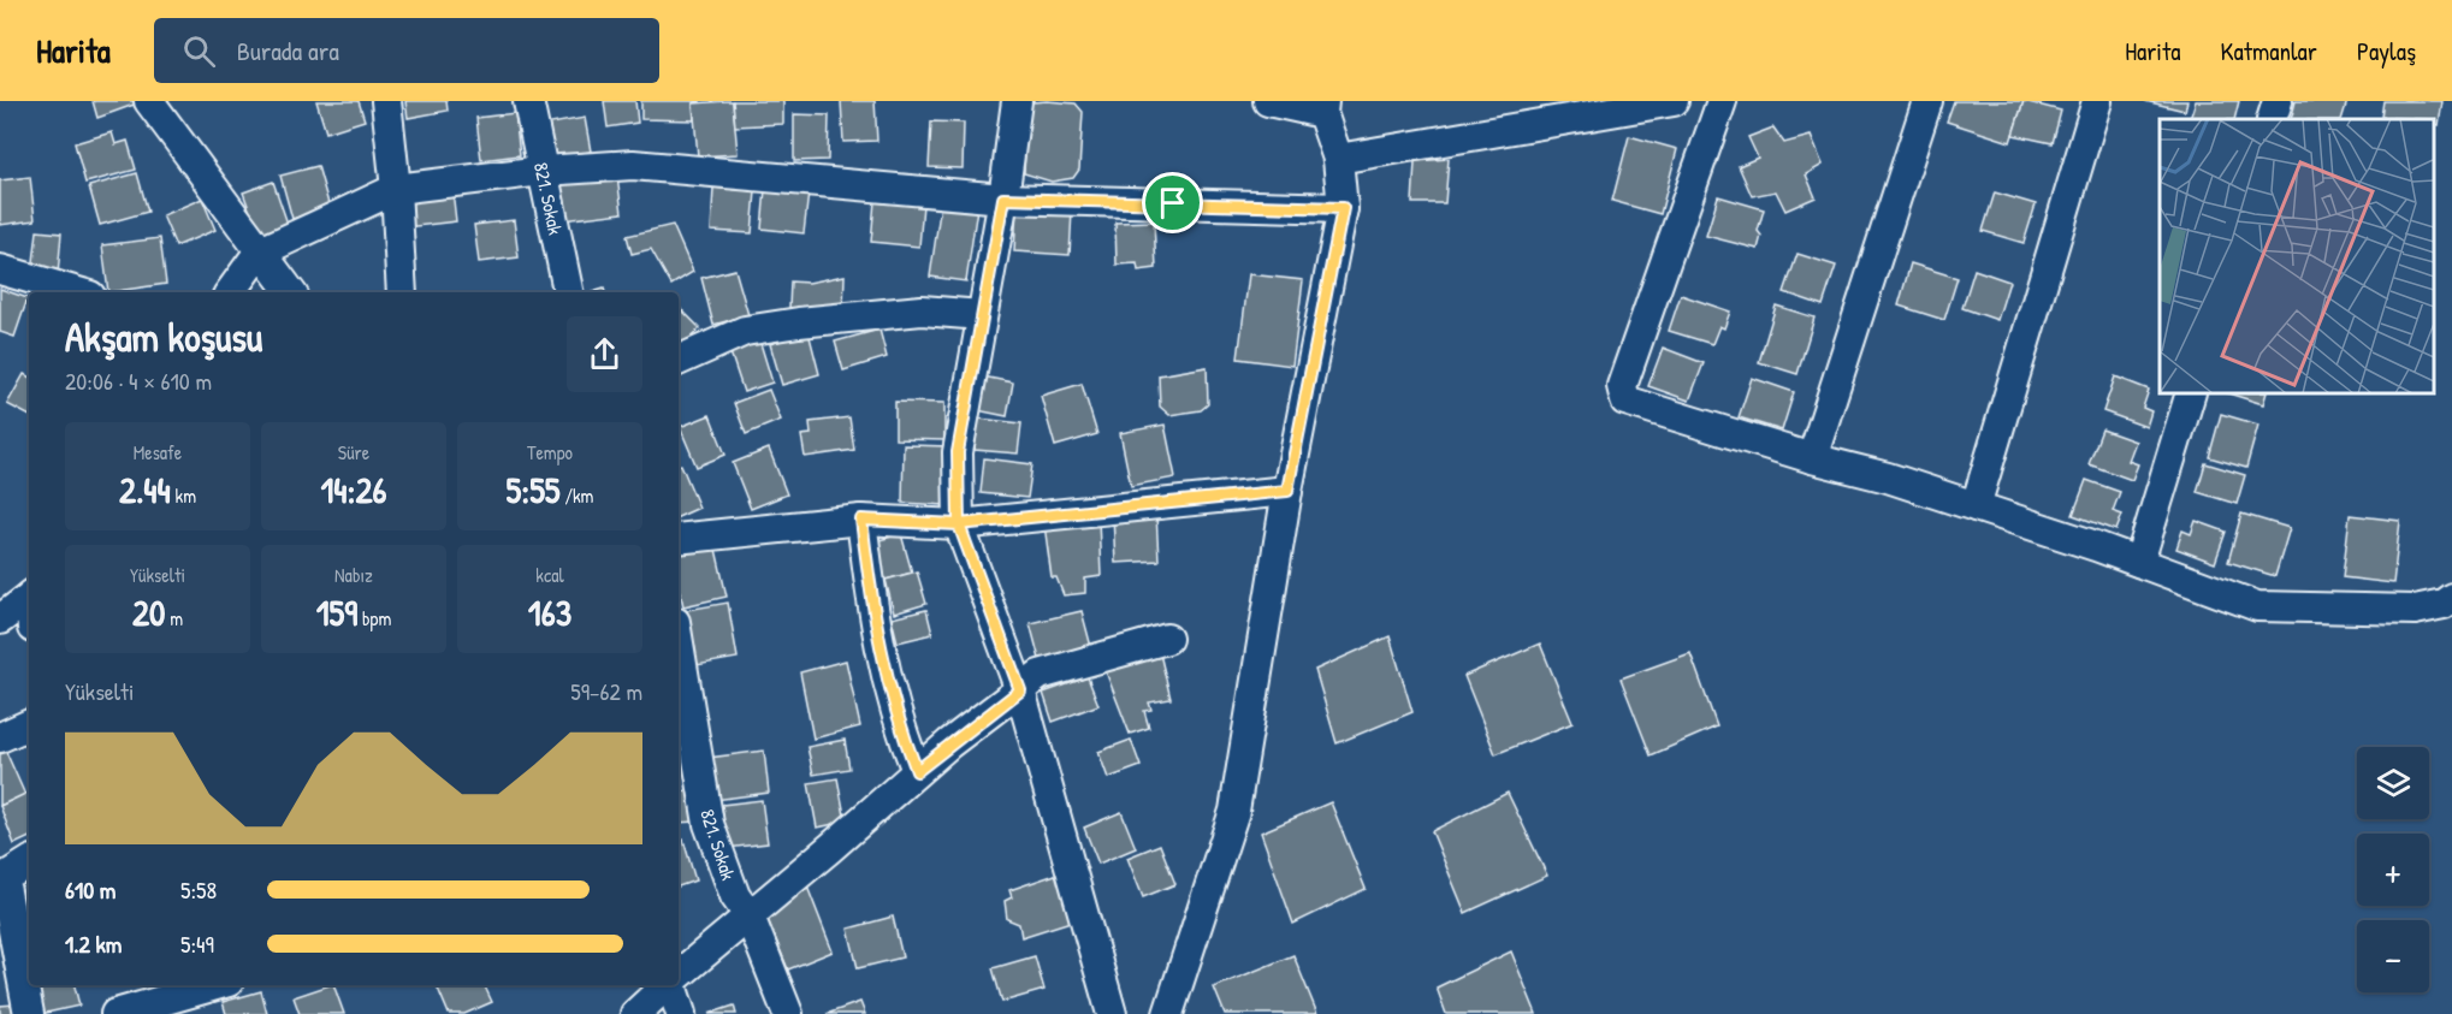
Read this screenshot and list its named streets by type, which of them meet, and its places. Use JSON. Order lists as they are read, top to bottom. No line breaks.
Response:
{"streets":{"street":["821. Sokak"]},"page":{"header":"Harita","search":"Burada ara","nav":["Harita","Katmanlar","Paylaş"],"heading":["Akşam koşusu","20:06 · 4 × 610 m"],"stats":[["Mesafe","2.44 km"],["Süre","14:26"],["Tempo","5:55 /km"],["Yükselti","20 m"],["Nabız","159 bpm"],["kcal","163"]],"chart":["Yükselti","59–62 m"],"map_buttons":["+","−"],"list":[{"name":"610 m","note":"5:58"},{"name":"1.2 km","note":"5:49"}]}}
